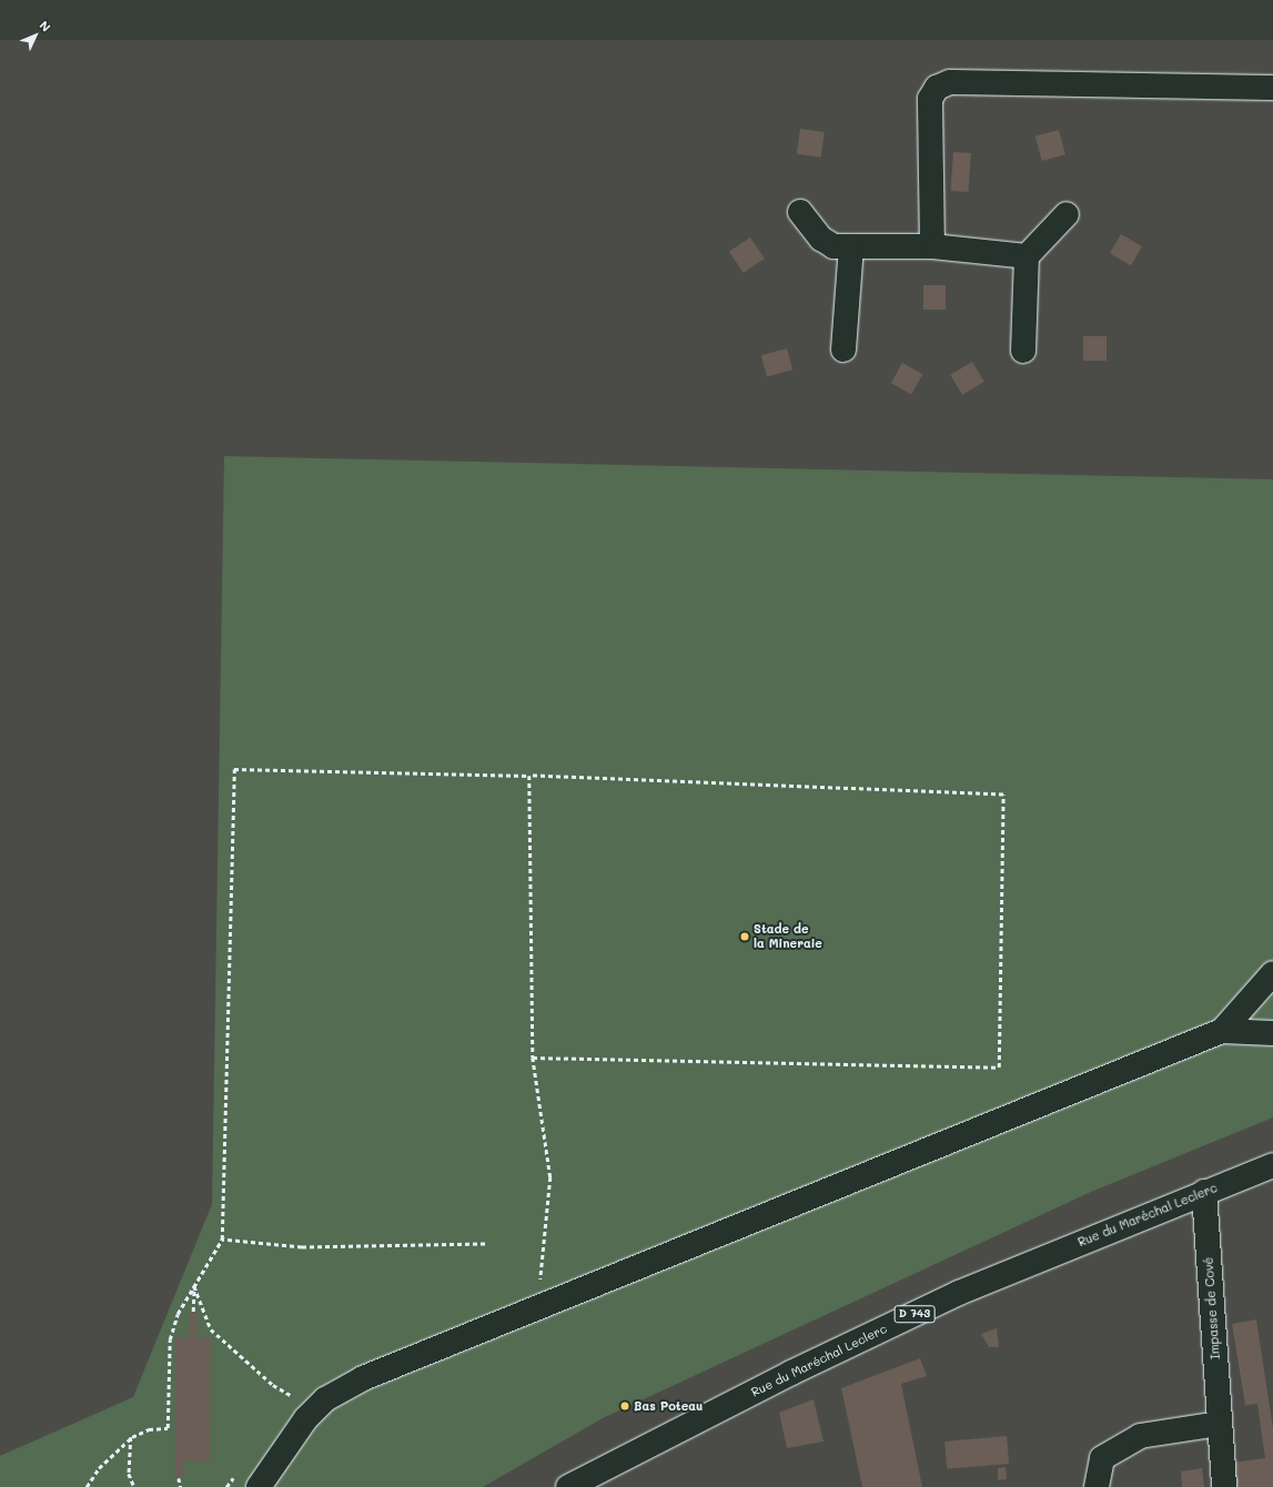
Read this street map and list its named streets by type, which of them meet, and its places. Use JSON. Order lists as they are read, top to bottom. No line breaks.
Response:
{"streets":{"main road":["Rue du Maréchal Leclerc","Impasse de Cové","D 743"]},"crossings":[["Rue du Maréchal Leclerc","Impasse de Cové"]],"places":["Stade de la Mineraie","Bas Poteau"],"north":"top right"}
